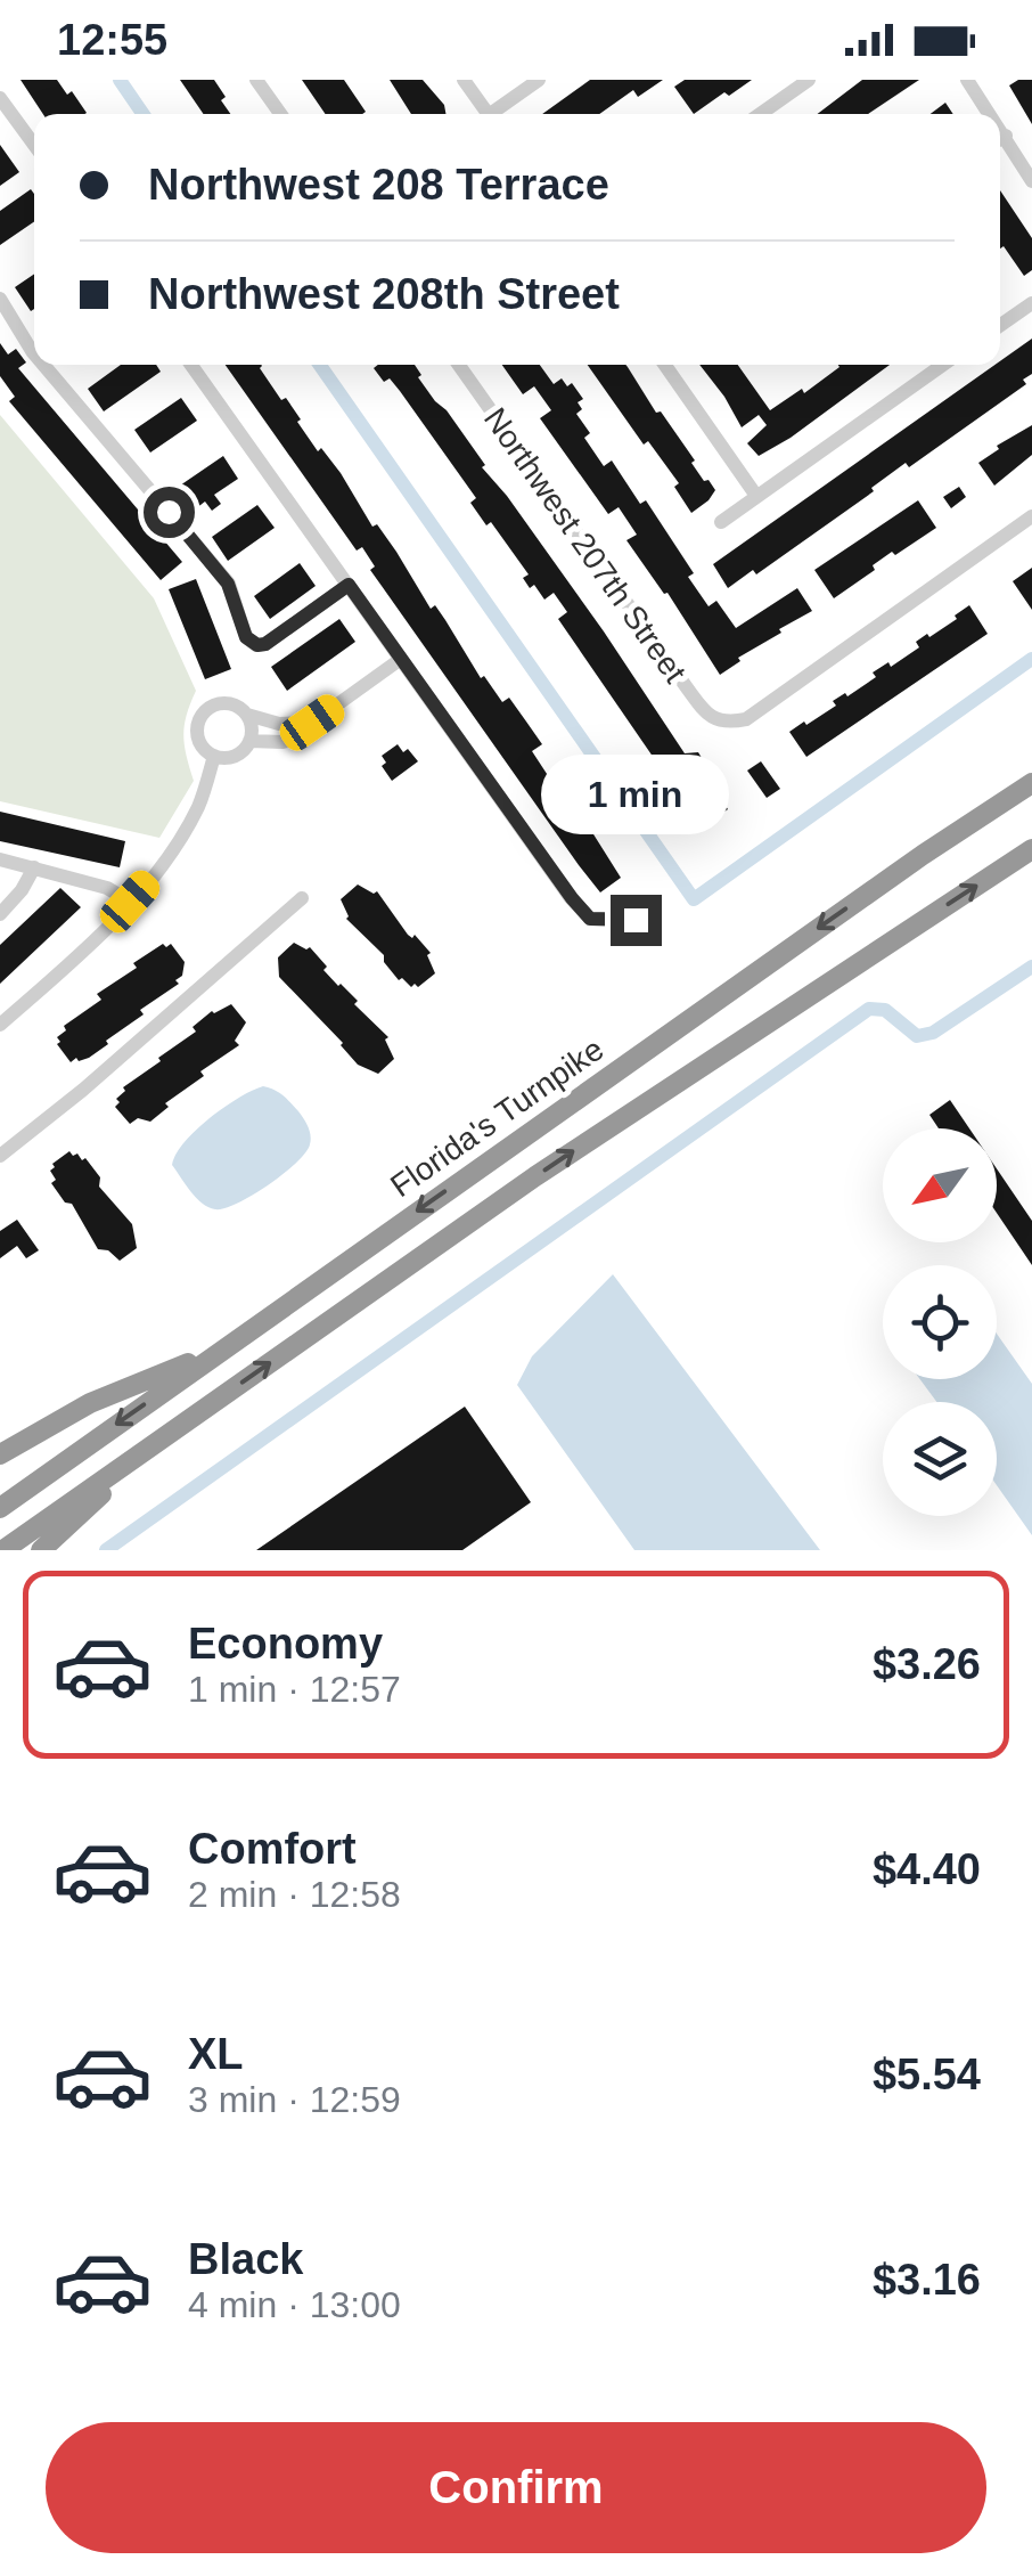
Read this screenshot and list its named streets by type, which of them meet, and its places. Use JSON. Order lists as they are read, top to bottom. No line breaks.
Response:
{"streets":{"highway":["Florida's Turnpike"],"street":["Northwest 207th Street"]},"north":"bottom left","page":{"status":"12:55","banner":["Northwest 208 Terrace","Northwest 208th Street"],"bubble":"1 min","list":[{"name":"Economy","note":"1 min · 12:57","value":"$3.26"},{"name":"Comfort","note":"2 min · 12:58","value":"$4.40"},{"name":"XL","note":"3 min · 12:59","value":"$5.54"},{"name":"Black","note":"4 min · 13:00","value":"$3.16"}],"buttons":"Confirm"}}
